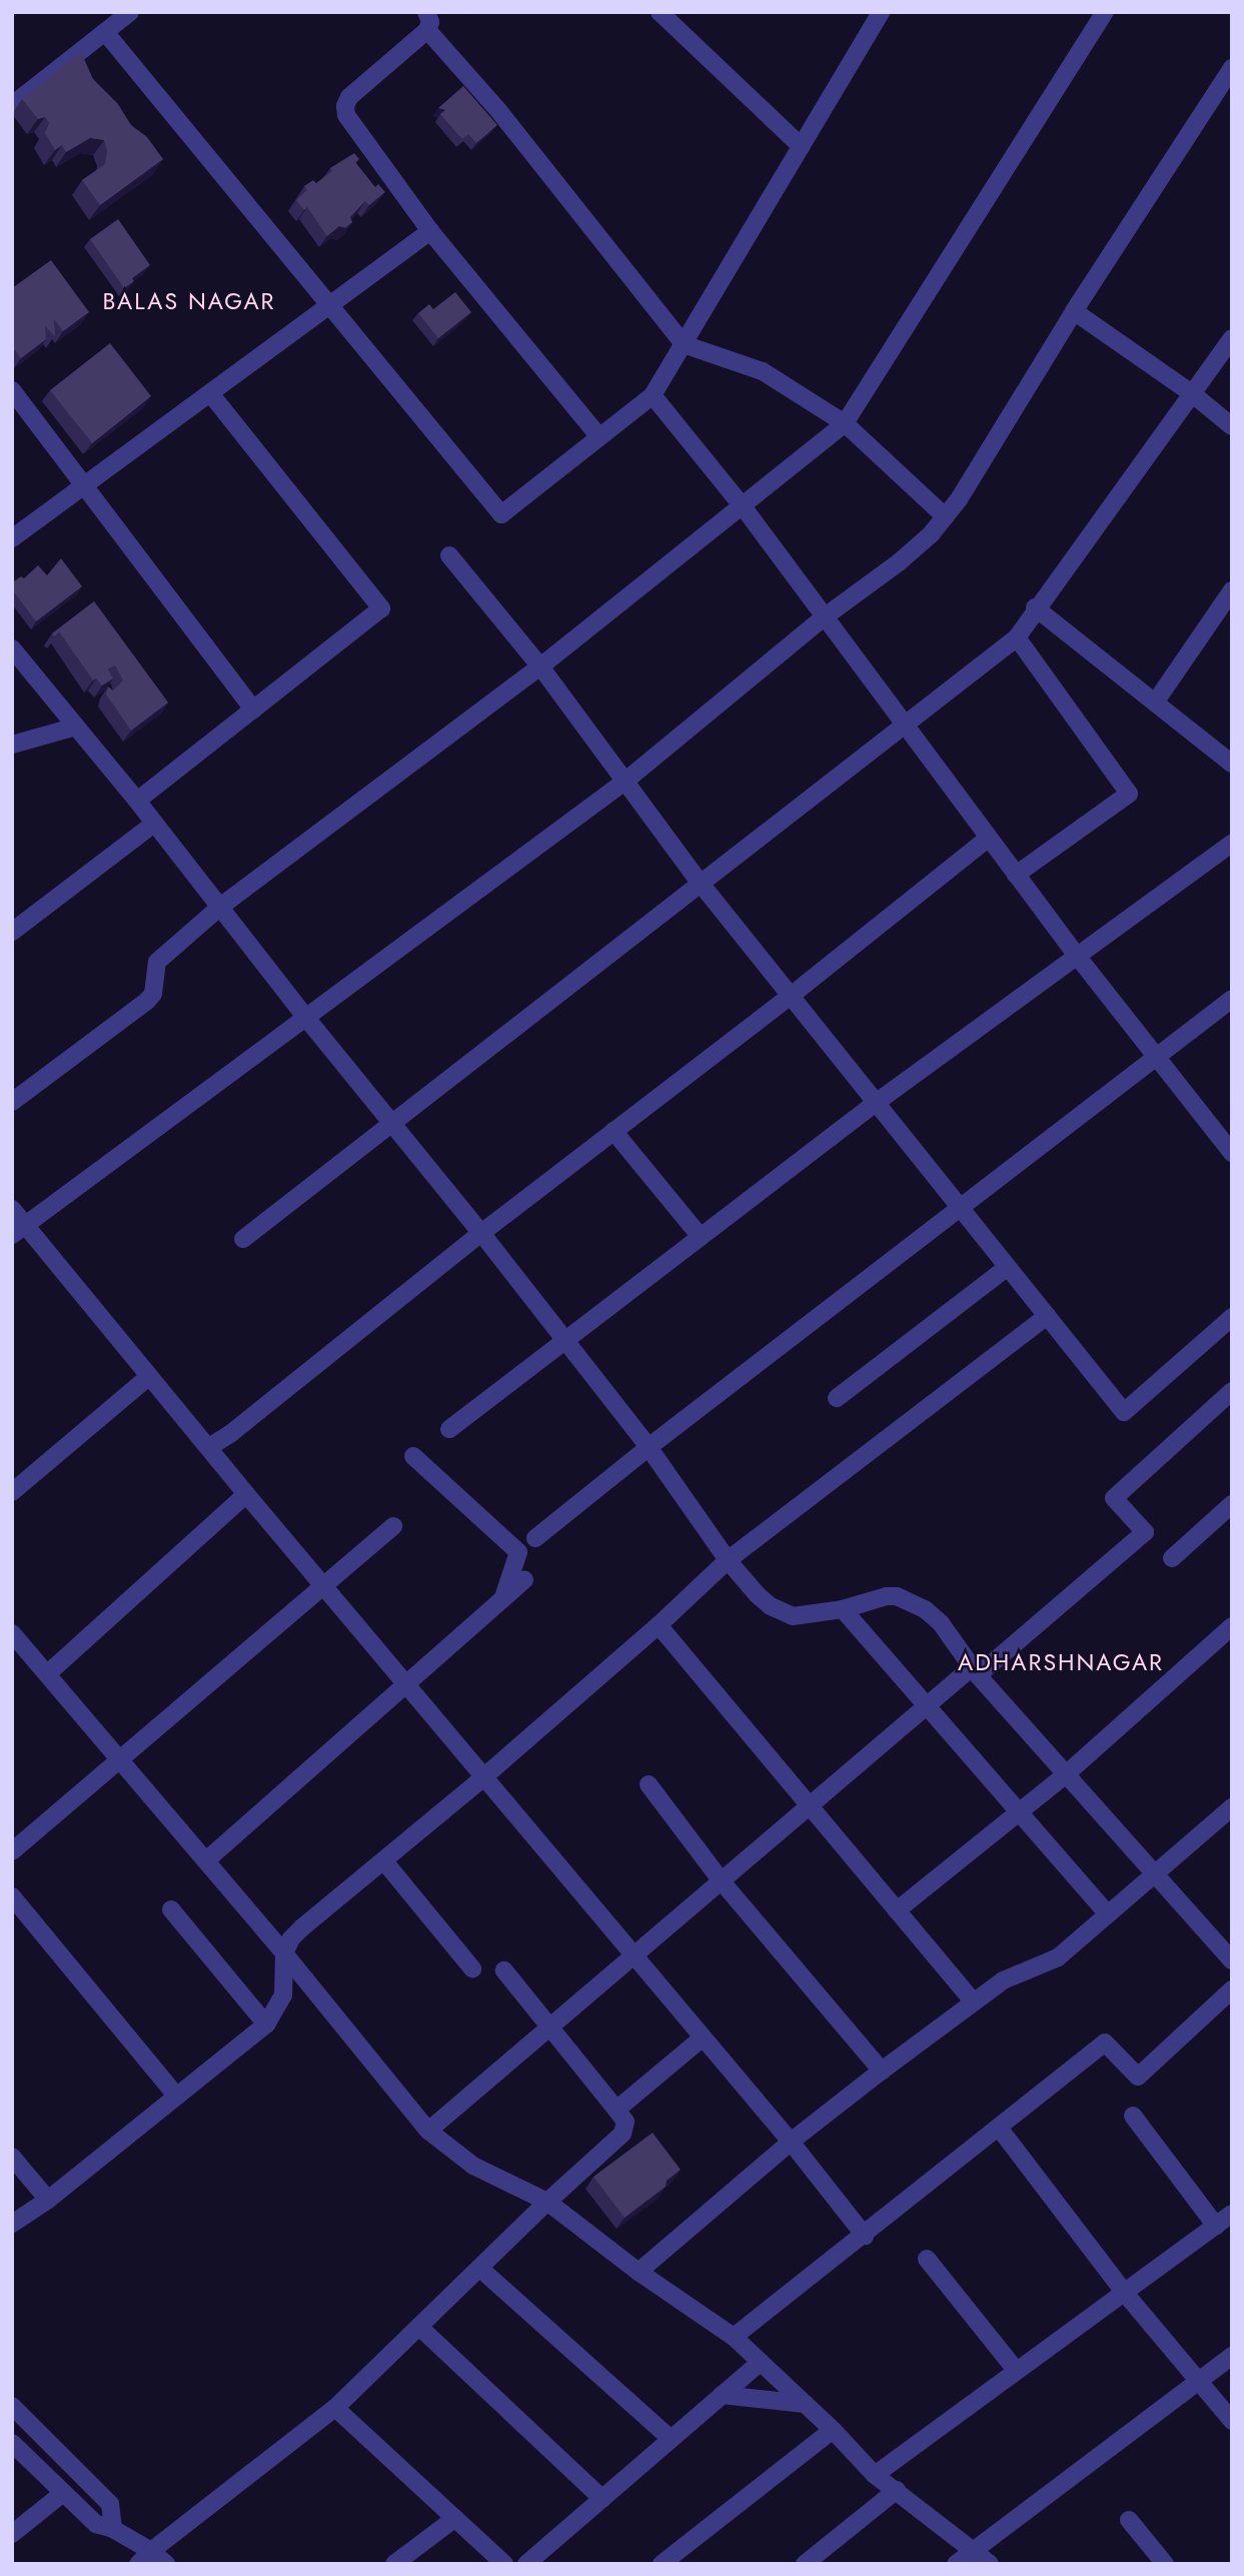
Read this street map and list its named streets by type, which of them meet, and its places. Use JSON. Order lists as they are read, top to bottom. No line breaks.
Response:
{"districts":["BALAS NAGAR","ADHARSHNAGAR"]}
